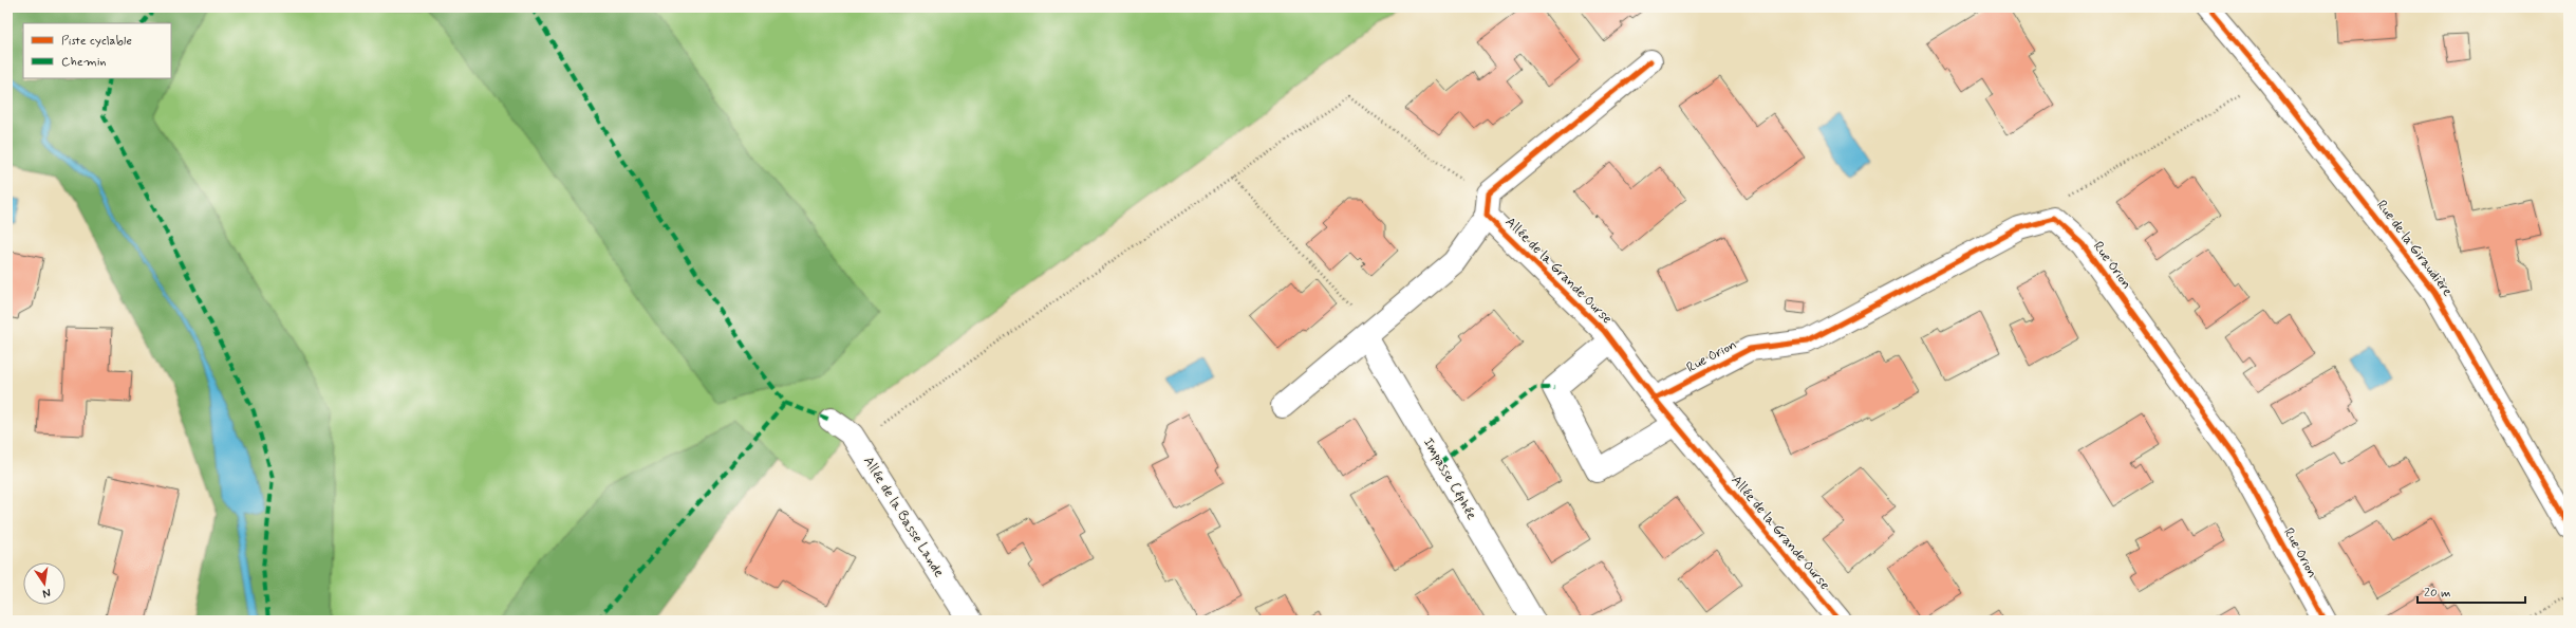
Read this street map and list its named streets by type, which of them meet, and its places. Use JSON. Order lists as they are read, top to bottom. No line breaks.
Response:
{"streets":{"street":["Rue de la Giraudière","Rue Orion","Allée de la Grande Ourse","Impasse Céphée","Allée de la Basse Lande"]},"crossings":[["Rue Orion","Allée de la Grande Ourse"]],"legend":["Piste cyclable","Chemin"],"scale_bar":"20 m","north":"bottom"}
